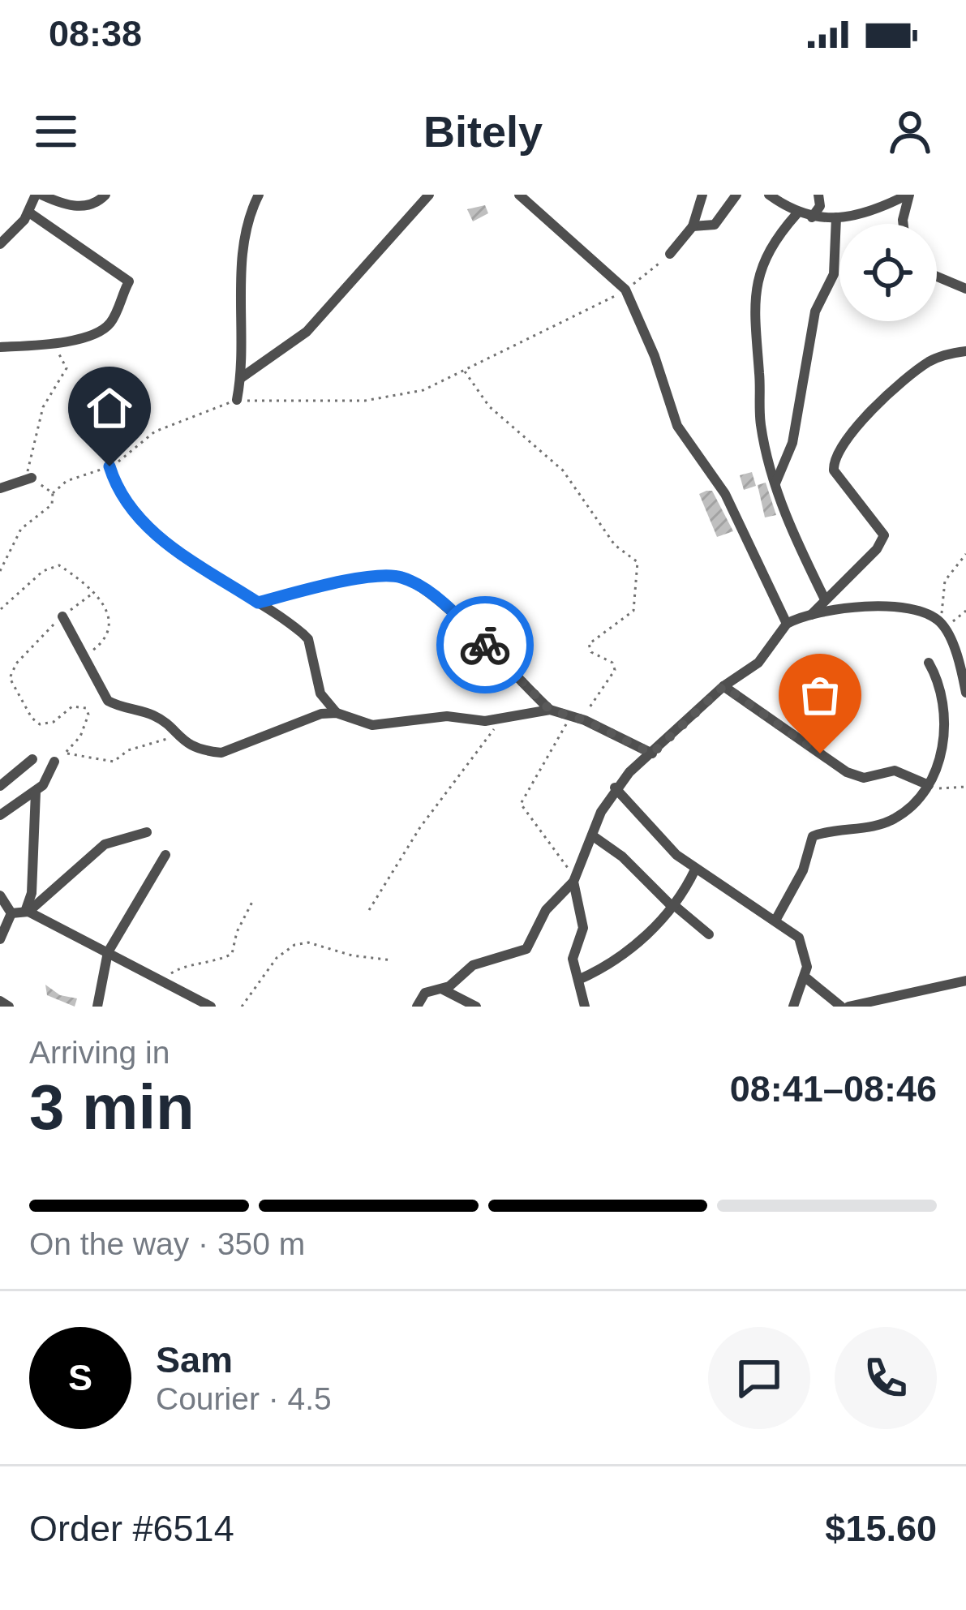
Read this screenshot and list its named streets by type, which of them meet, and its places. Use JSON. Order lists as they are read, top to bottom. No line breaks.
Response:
{"page":{"status":"08:38","header":"Bitely","heading":["3 min","Arriving in","08:41–08:46"],"panel":["Sam","Courier · 4.5","Order #6514","$15.60"],"bar":"On the way · 350 m","round":"S"}}
